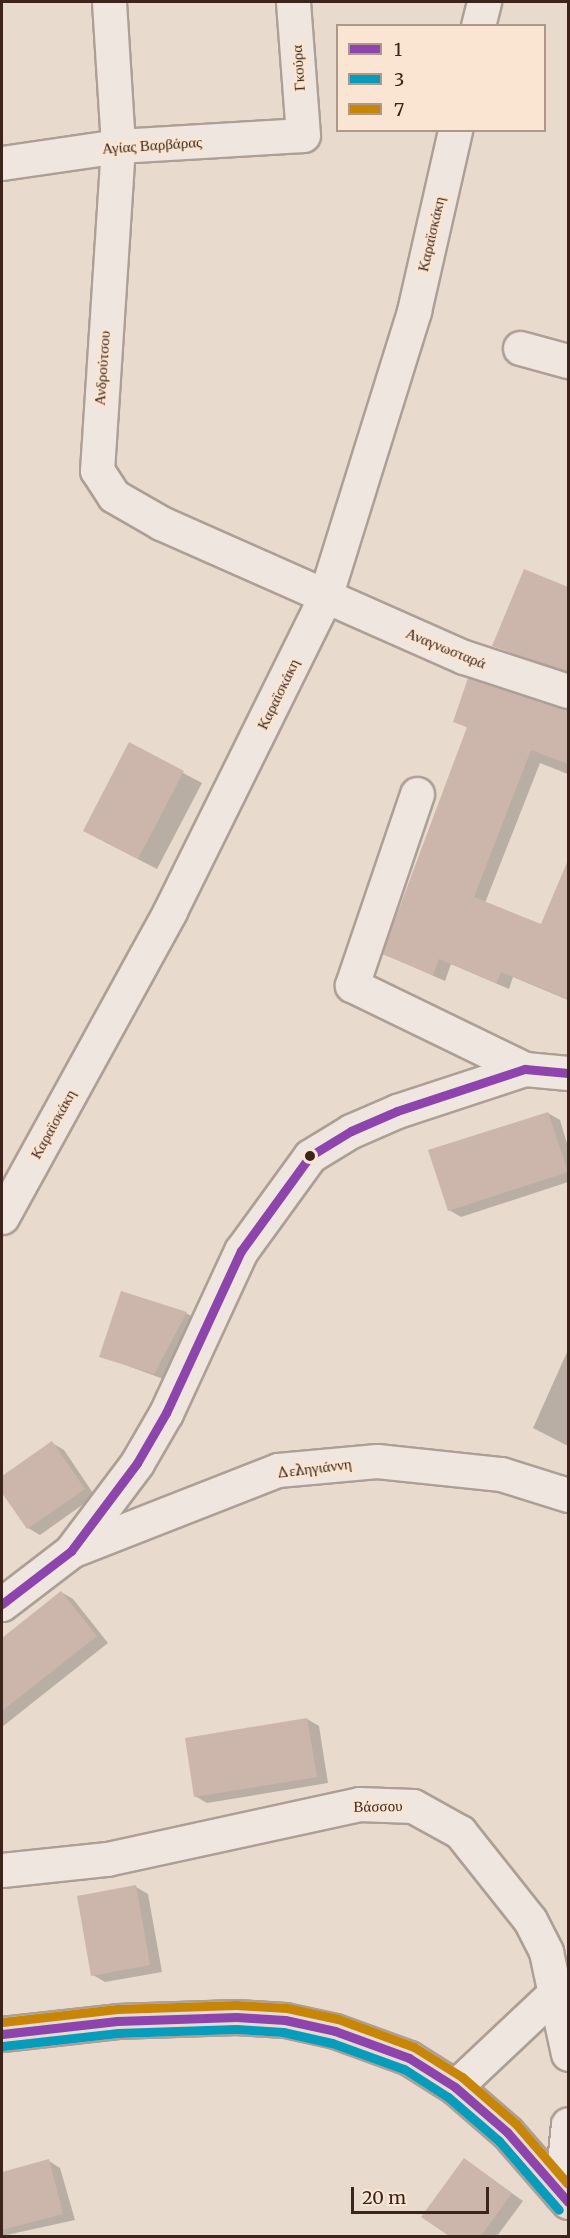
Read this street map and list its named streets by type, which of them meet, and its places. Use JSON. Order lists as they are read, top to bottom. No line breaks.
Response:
{"streets":{"street":["Γκούρα","Αγίας Βαρβάρας","Καραϊσκάκη","Ανδρούτσου","Αναγνωσταρά","Δεληγιάννη","Βάσσου"]},"crossings":[["Γκούρα","Αγίας Βαρβάρας"],["Αγίας Βαρβάρας","Ανδρούτσου"],["Καραϊσκάκη","Ανδρούτσου"],["Καραϊσκάκη","Αναγνωσταρά"],["Ανδρούτσου","Αναγνωσταρά"]],"lines":["transit line 1","transit line 7","transit line 3"],"legend":["1","3","7"],"scale_bar":"20 m"}
